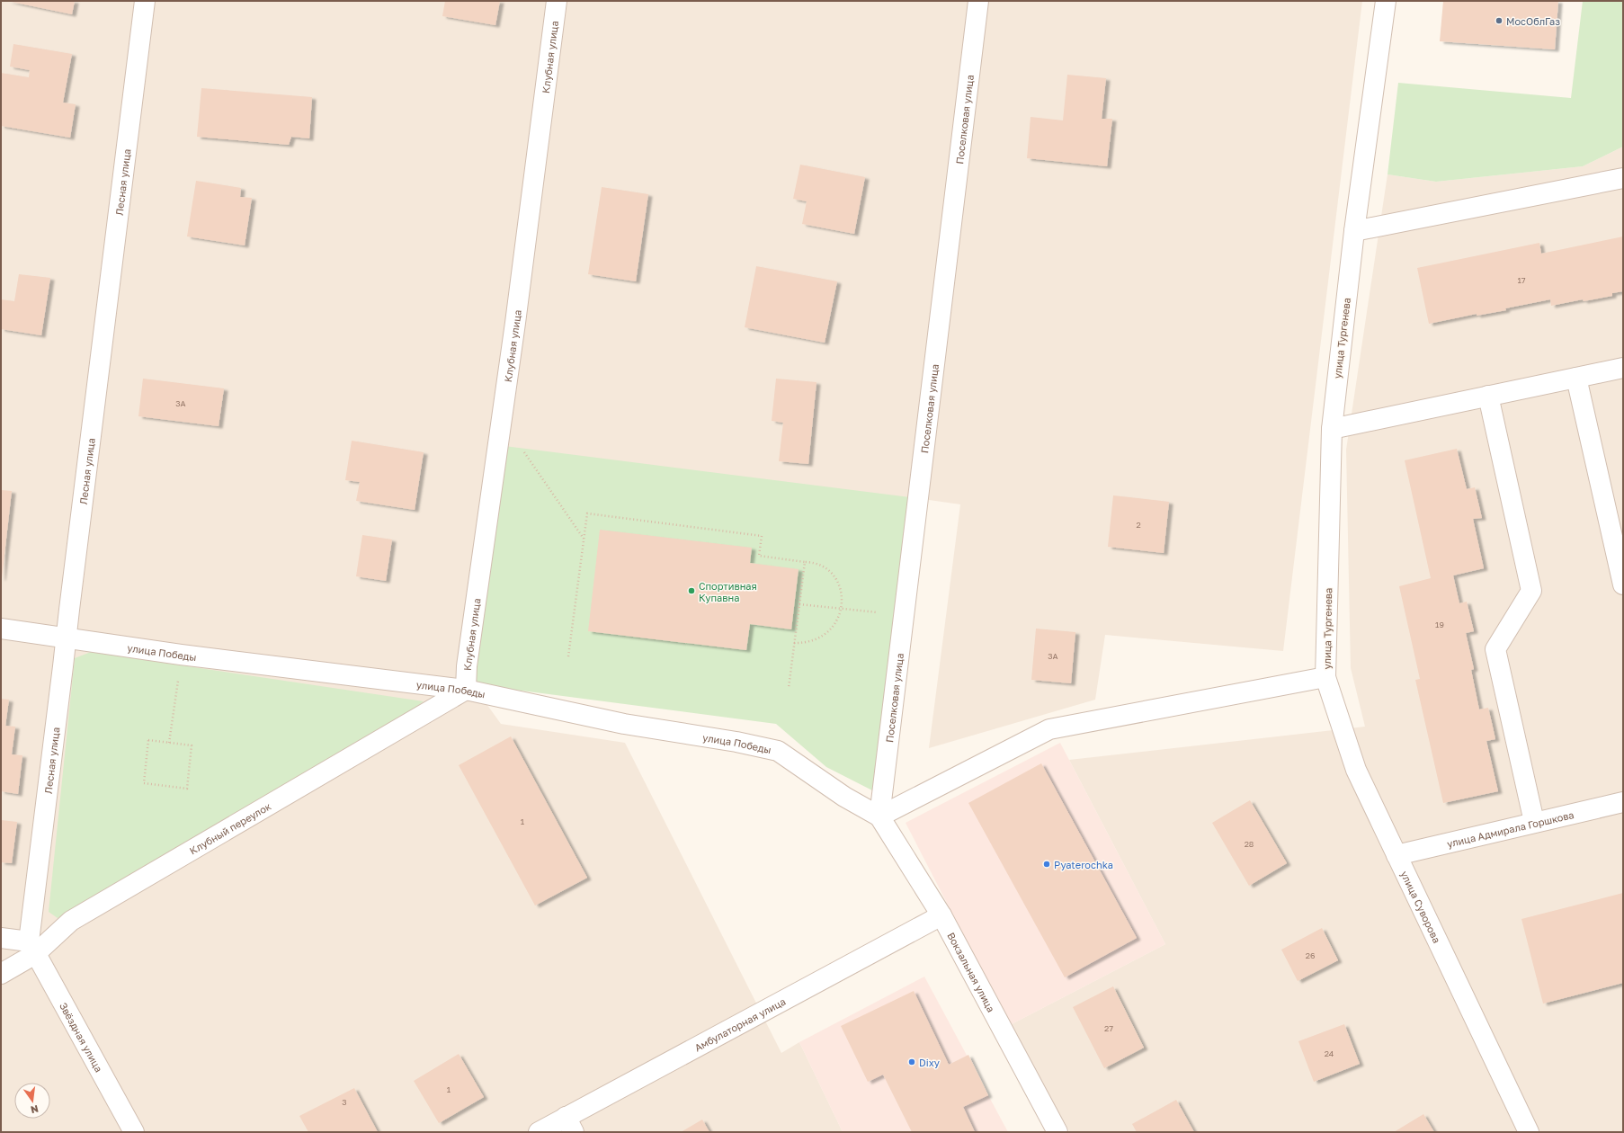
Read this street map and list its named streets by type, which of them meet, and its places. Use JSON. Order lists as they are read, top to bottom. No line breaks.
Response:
{"streets":{"street":["Клубная улица","Поселковая улица","Лесная улица","улица Тургенева","улица Победы","Клубный переулок","улица Адмирала Горшкова","улица Суворова","Вокзальная улица","Амбулаторная улица","Звёздная улица"]},"crossings":[["Клубная улица","улица Победы"],["Клубная улица","Клубный переулок"],["Поселковая улица","улица Победы"],["Поселковая улица","Вокзальная улица"],["Лесная улица","улица Победы"],["Лесная улица","Клубный переулок"],["Лесная улица","Звёздная улица"],["улица Тургенева","улица Суворова"],["улица Победы","Клубный переулок"],["улица Победы","Вокзальная улица"],["Клубный переулок","Звёздная улица"],["улица Адмирала Горшкова","улица Суворова"],["Вокзальная улица","Амбулаторная улица"]],"places":["МосОблГаз","Спортивная Купавна","Pyaterochka","Dixy"],"house_numbers":["17","3А","2","19","3А","1","28","26","27","24","1","3"],"north":"bottom"}
